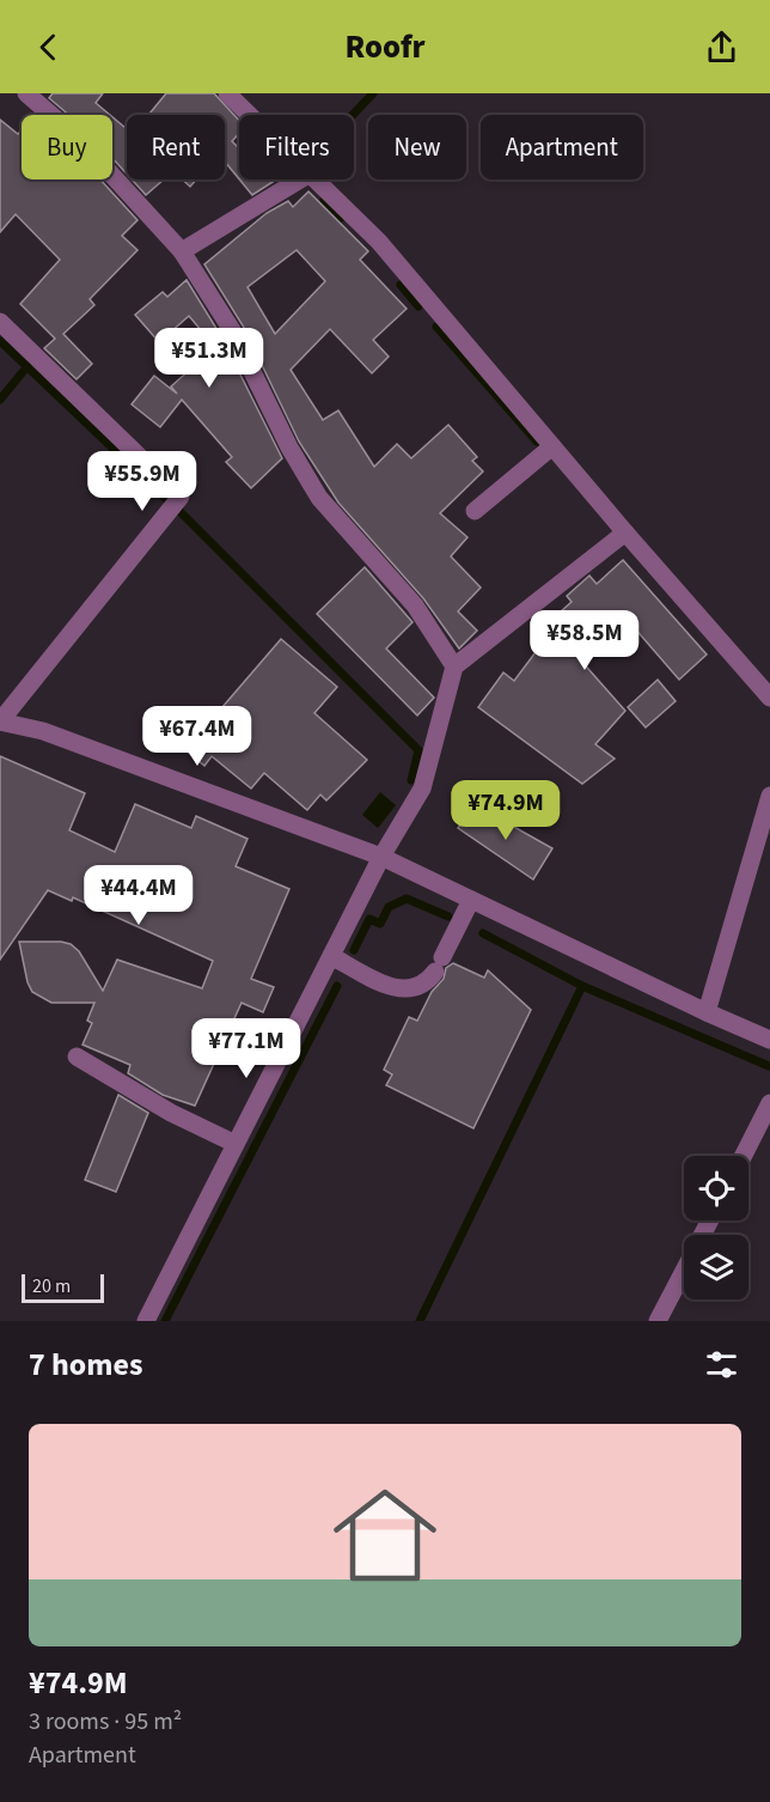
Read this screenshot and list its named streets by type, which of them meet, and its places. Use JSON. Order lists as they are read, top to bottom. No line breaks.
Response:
{"scale_bar":"20 m","page":{"header":"Roofr","chip":["Buy","Rent","Filters","New","Apartment"],"price":["¥51.3M","¥55.9M","¥58.5M","¥67.4M","¥74.9M","¥44.4M","¥77.1M"],"scale":"20 m","heading":"7 homes","list":[{"name":"¥74.9M","note":"3 rooms · 95 m² · Apartment"}]}}
